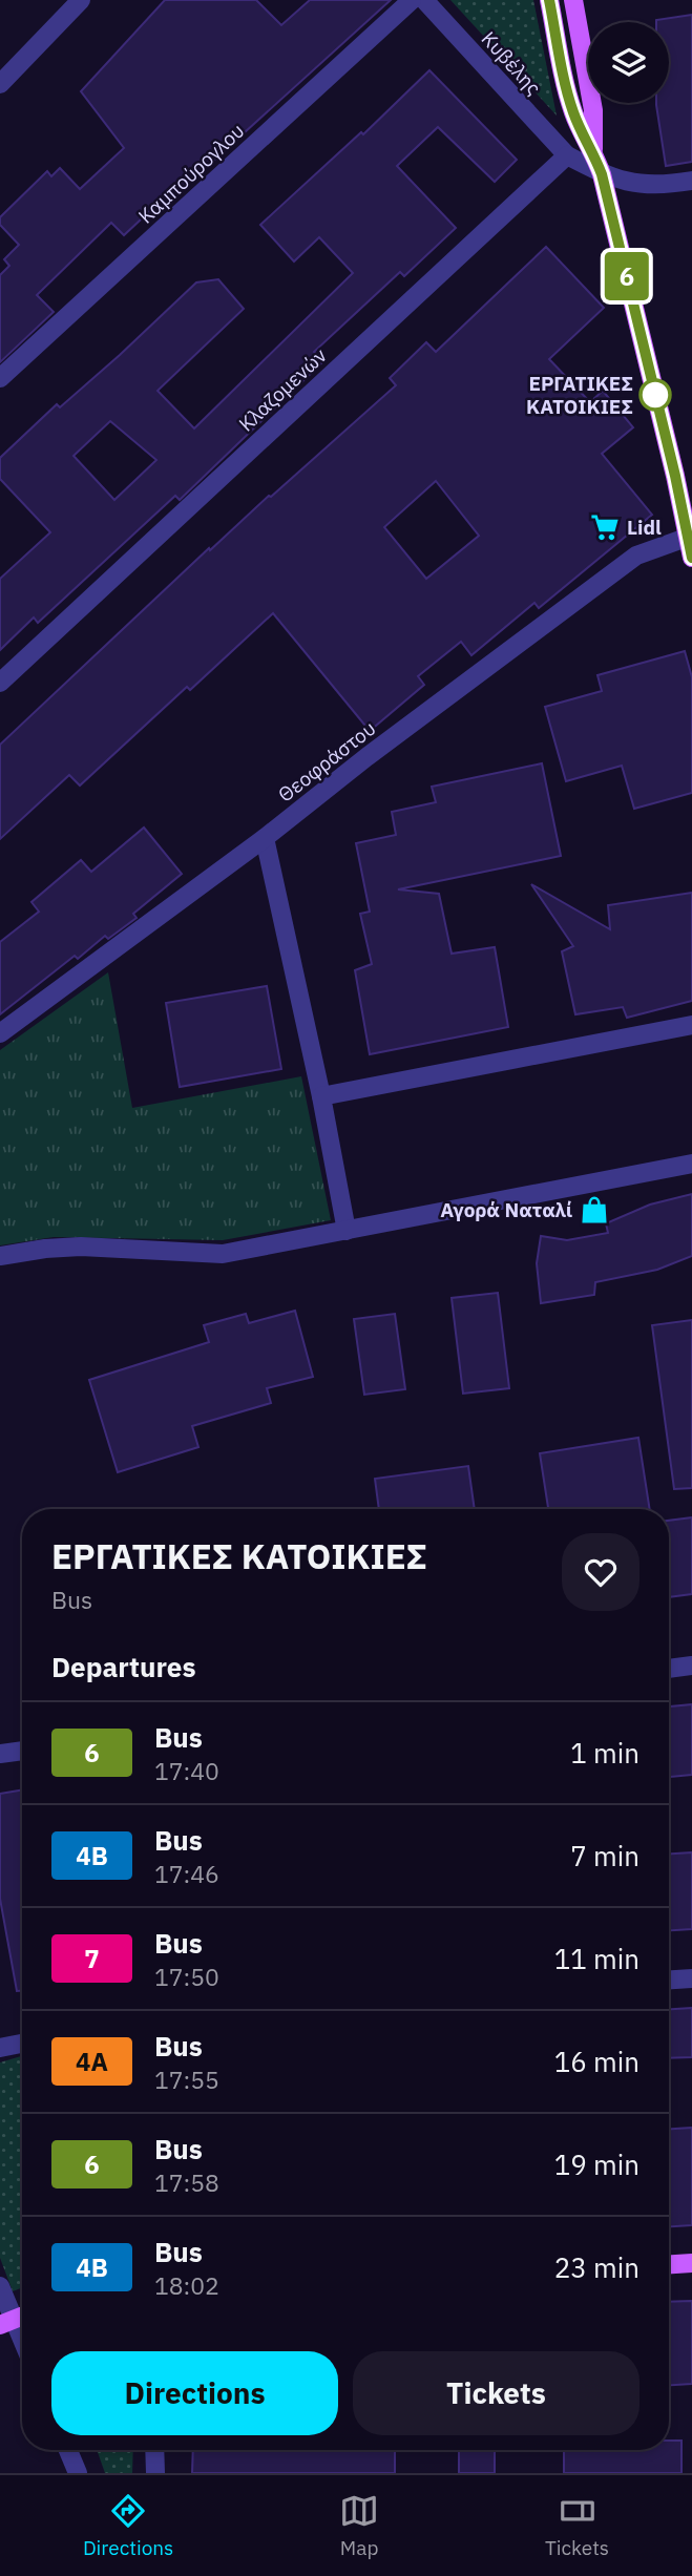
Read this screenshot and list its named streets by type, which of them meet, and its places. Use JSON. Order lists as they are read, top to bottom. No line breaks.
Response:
{"streets":{"street":["Κυβέλης","Καμπούρογλου","Κλαζομενών","Θεοφράστου"]},"crossings":[["Κυβέλης","Κλαζομενών"]],"places":{"other":["ΕΡΓΑΤΙΚΕΣ ΚΑΤΟΙΚΙΕΣ"],"supermarket":["Lidl"],"shop":["Αγορά Ναταλί"]},"lines":["bus line 6"],"page":{"on_map":"6","heading":[["ΕΡΓΑΤΙΚΕΣ ΚΑΤΟΙΚΙΕΣ","Bus"],"Departures"],"list":[{"mark":"6","name":"Bus","note":"17:40","value":"1 min"},{"mark":"4Β","name":"Bus","note":"17:46","value":"7 min"},{"mark":"7","name":"Bus","note":"17:50","value":"11 min"},{"mark":"4Α","name":"Bus","note":"17:55","value":"16 min"},{"mark":"6","name":"Bus","note":"17:58","value":"19 min"},{"mark":"4Β","name":"Bus","note":"18:02","value":"23 min"}],"buttons":["Directions","Tickets"],"tabs":["Directions","Map","Tickets"]}}
